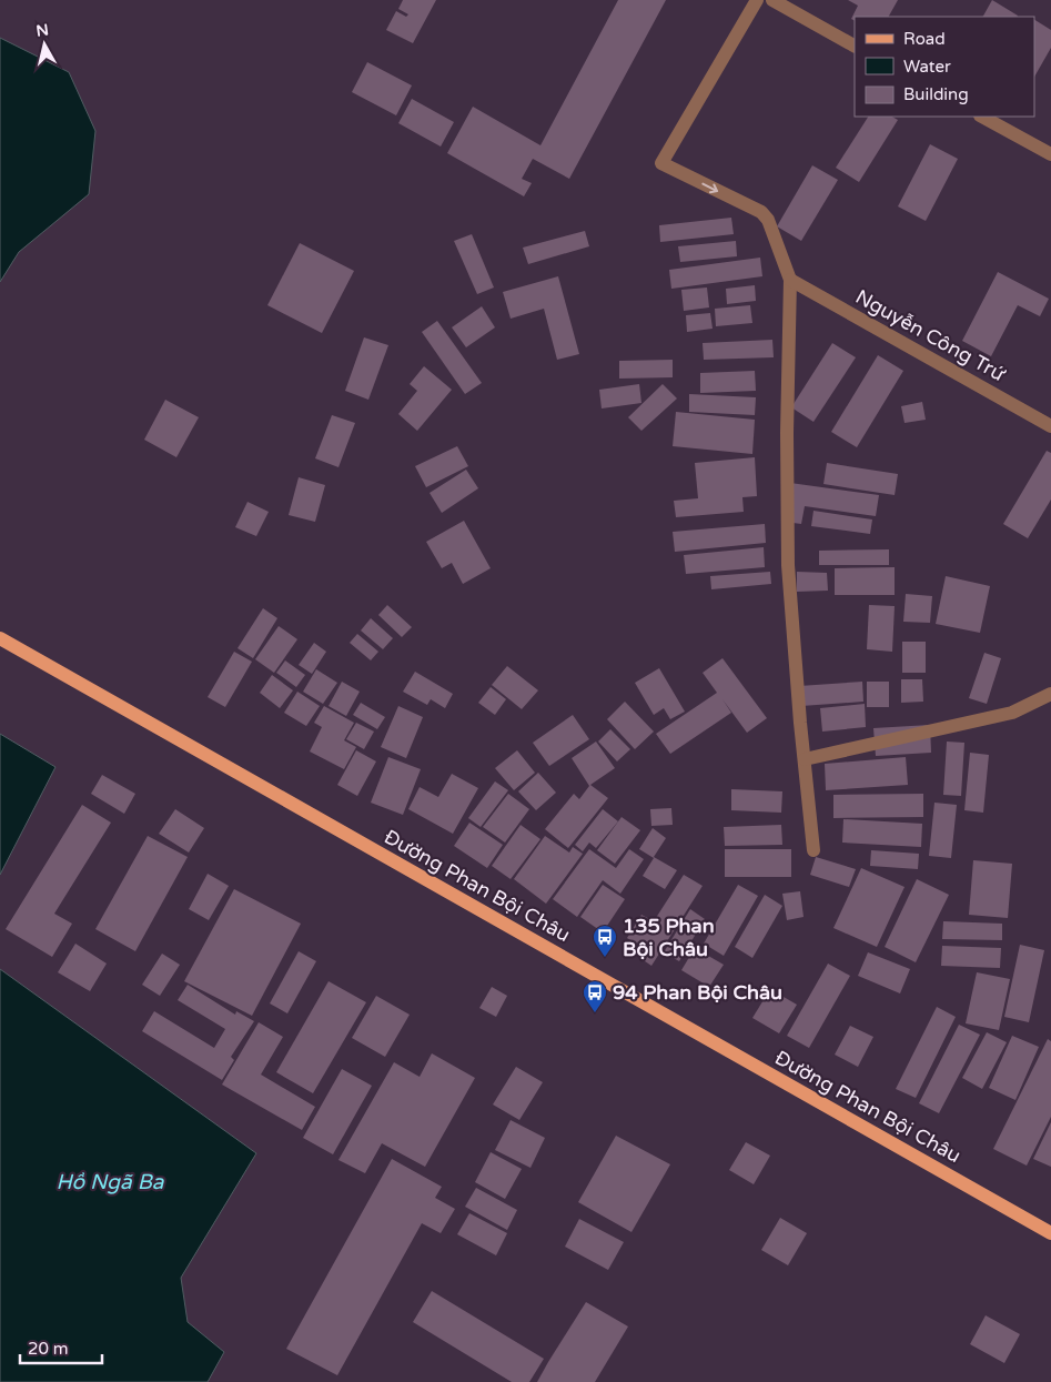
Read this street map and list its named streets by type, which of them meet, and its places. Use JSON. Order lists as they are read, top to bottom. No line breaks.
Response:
{"streets":{"main road":["Đường Phan Bội Châu"],"street":["Nguyễn Công Trứ"]},"water":["Hồ Ngã Ba"],"places":{"bus stop":["135 Phan Bội Châu","94 Phan Bội Châu"]},"legend":["Road","Water","Building"],"scale_bar":"20 m","north":"top"}
